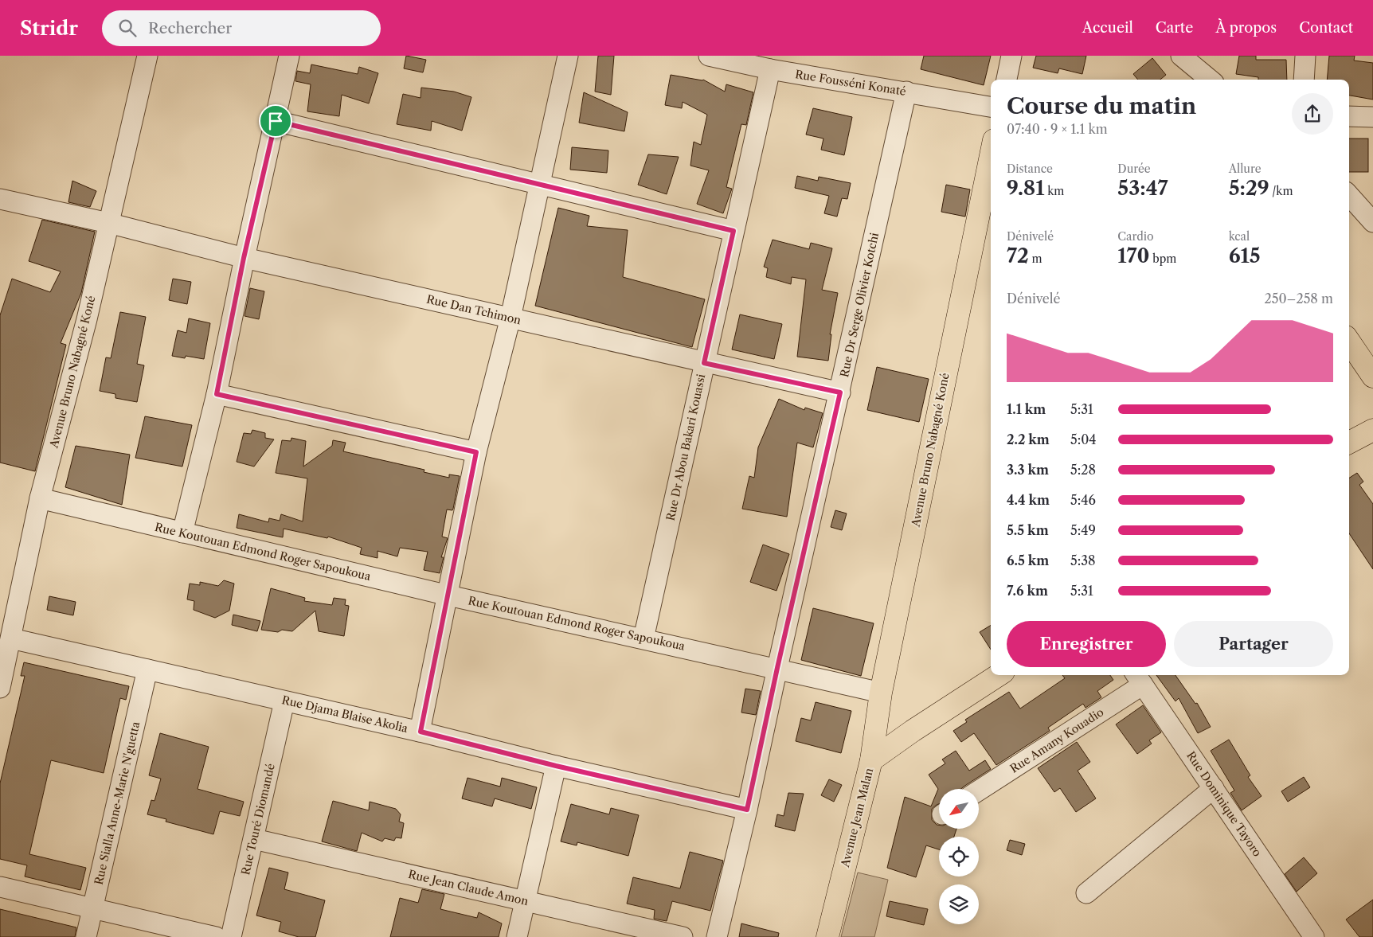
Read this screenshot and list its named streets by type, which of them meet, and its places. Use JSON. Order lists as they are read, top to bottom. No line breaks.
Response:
{"streets":{"main road":["Avenue Bruno Nabagné Koné","Avenue Jean Malan"],"street":["Rue Fousséni Konaté","Rue Dr Serge Olivier Kotchi","Rue Dan Tchimon","Rue Dr Abou Bakari Kouassi","Rue Koutouan Edmond Roger Sapoukoua","Rue Djama Blaise Akolia","Rue Amany Kouadio","Rue Sialla Anne-Marie N'guetta","Rue Dominique Tayoro","Rue Touré Diomandé","Rue Jean Claude Amon"]},"crossings":[["Rue Fousséni Konaté","Rue Dr Serge Olivier Kotchi"],["Rue Fousséni Konaté","Rue Dr Abou Bakari Kouassi"],["Rue Dr Serge Olivier Kotchi","Rue Dan Tchimon"],["Rue Dr Serge Olivier Kotchi","Rue Koutouan Edmond Roger Sapoukoua"],["Rue Dr Serge Olivier Kotchi","Rue Djama Blaise Akolia"],["Rue Dan Tchimon","Avenue Bruno Nabagné Koné"],["Rue Dan Tchimon","Rue Dr Abou Bakari Kouassi"],["Avenue Bruno Nabagné Koné","Rue Koutouan Edmond Roger Sapoukoua"],["Avenue Bruno Nabagné Koné","Rue Djama Blaise Akolia"],["Avenue Bruno Nabagné Koné","Avenue Jean Malan"],["Rue Dr Abou Bakari Kouassi","Rue Koutouan Edmond Roger Sapoukoua"],["Rue Djama Blaise Akolia","Rue Sialla Anne-Marie N'guetta"],["Rue Djama Blaise Akolia","Rue Touré Diomandé"],["Rue Amany Kouadio","Rue Dominique Tayoro"],["Rue Touré Diomandé","Rue Jean Claude Amon"]],"north":"bottom left","page":{"header":"Stridr","search":"Rechercher","nav":["Accueil","Carte","À propos","Contact"],"heading":["Course du matin","07:40 · 9 × 1.1 km"],"stats":[["Distance","9.81 km"],["Durée","53:47"],["Allure","5:29 /km"],["Dénivelé","72 m"],["Cardio","170 bpm"],["kcal","615"]],"chart":["Dénivelé","250–258 m"],"list":[{"name":"1.1 km","note":"5:31"},{"name":"2.2 km","note":"5:04"},{"name":"3.3 km","note":"5:28"},{"name":"4.4 km","note":"5:46"},{"name":"5.5 km","note":"5:49"},{"name":"6.5 km","note":"5:38"},{"name":"7.6 km","note":"5:31"}],"buttons":["Enregistrer","Partager"]}}
